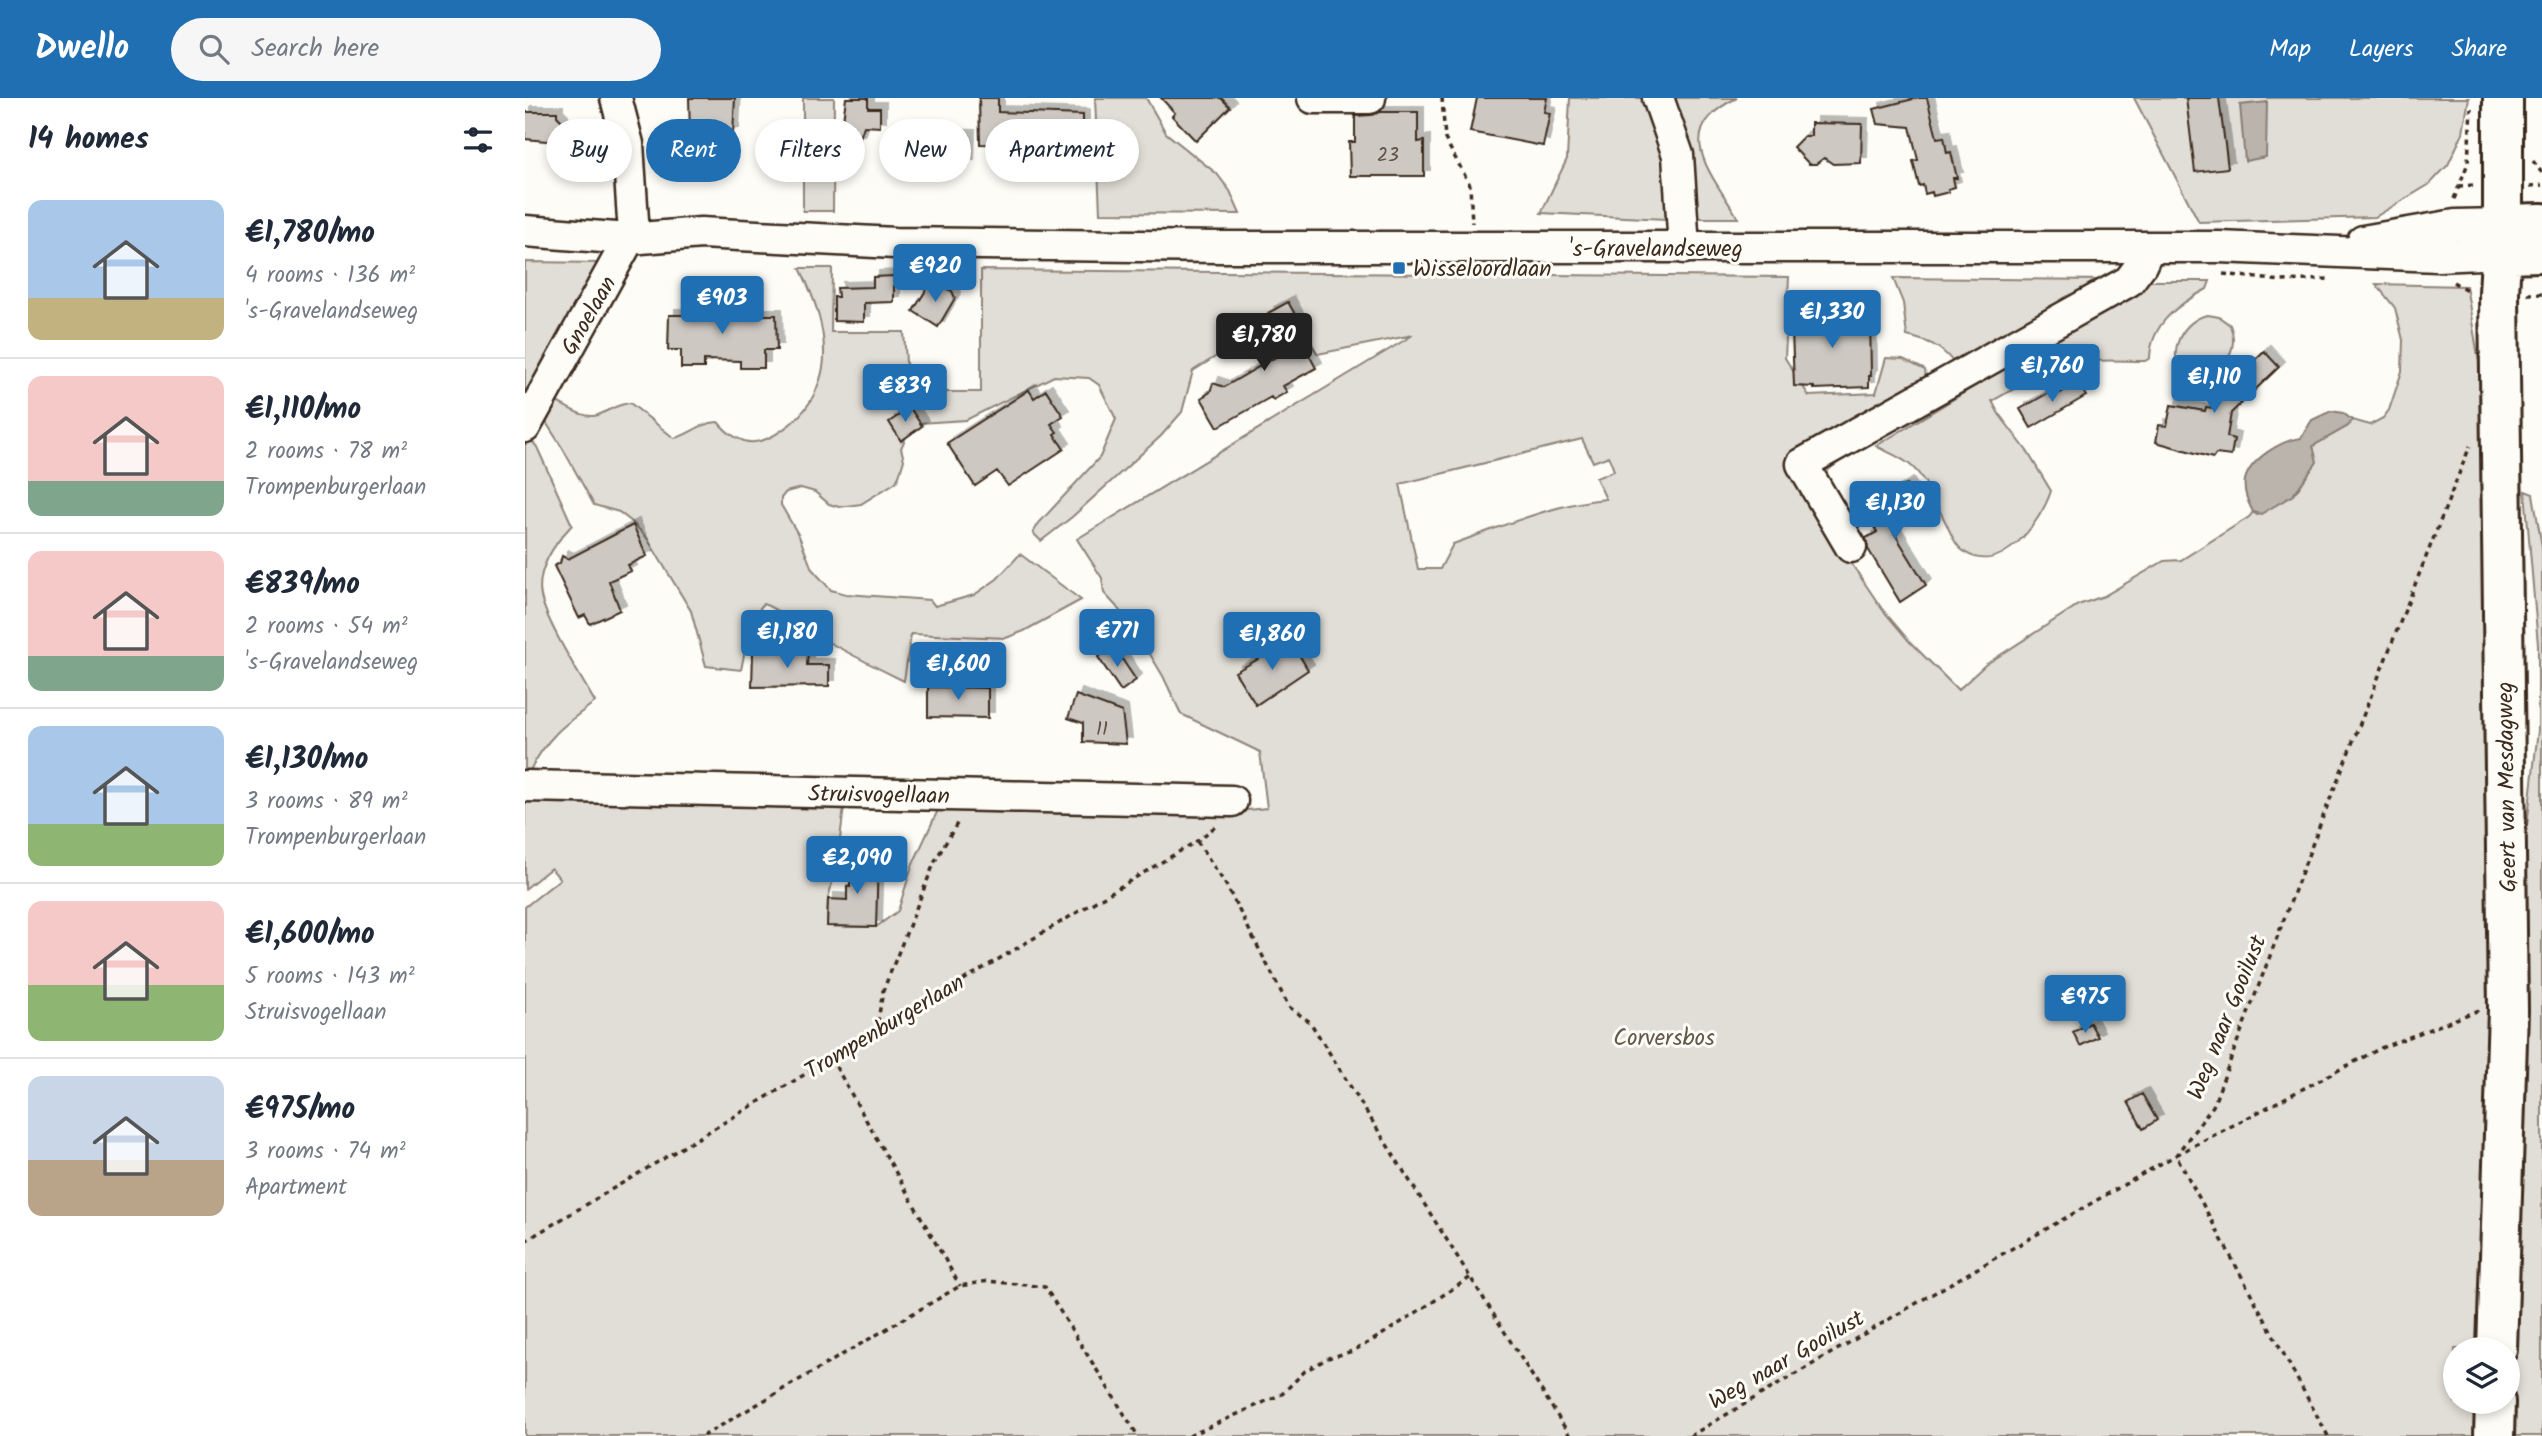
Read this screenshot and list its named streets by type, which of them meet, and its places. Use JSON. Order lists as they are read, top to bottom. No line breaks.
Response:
{"streets":{"main road":["'s-Gravelandseweg","Geert van Mesdagweg"],"street":["Gnoelaan","Struisvogellaan"],"path":["Weg naar Gooilust","Trompenburgerlaan"]},"crossings":[["'s-Gravelandseweg","Gnoelaan"],["'s-Gravelandseweg","Geert van Mesdagweg"],["Struisvogellaan","Trompenburgerlaan"]],"parks":["Corversbos"],"places":{"transit":["Wisseloordlaan"]},"house_numbers":["23","11"],"page":{"header":"Dwello","search":"Search here","nav":["Map","Layers","Share"],"heading":"14 homes","chip":["Buy","Rent","Filters","New","Apartment"],"list":[{"name":"€1,780/mo","note":"4 rooms · 136 m² · 's-Gravelandseweg"},{"name":"€1,110/mo","note":"2 rooms · 78 m² · Trompenburgerlaan"},{"name":"€839/mo","note":"2 rooms · 54 m² · 's-Gravelandseweg"},{"name":"€1,130/mo","note":"3 rooms · 89 m² · Trompenburgerlaan"},{"name":"€1,600/mo","note":"5 rooms · 143 m² · Struisvogellaan"},{"name":"€975/mo","note":"3 rooms · 74 m² · Apartment"}],"price":["€920","€903","€1,330","€1,780","€1,760","€1,110","€839","€1,130","€771","€1,180","€1,860","€1,600","€2,090","€975"]}}
